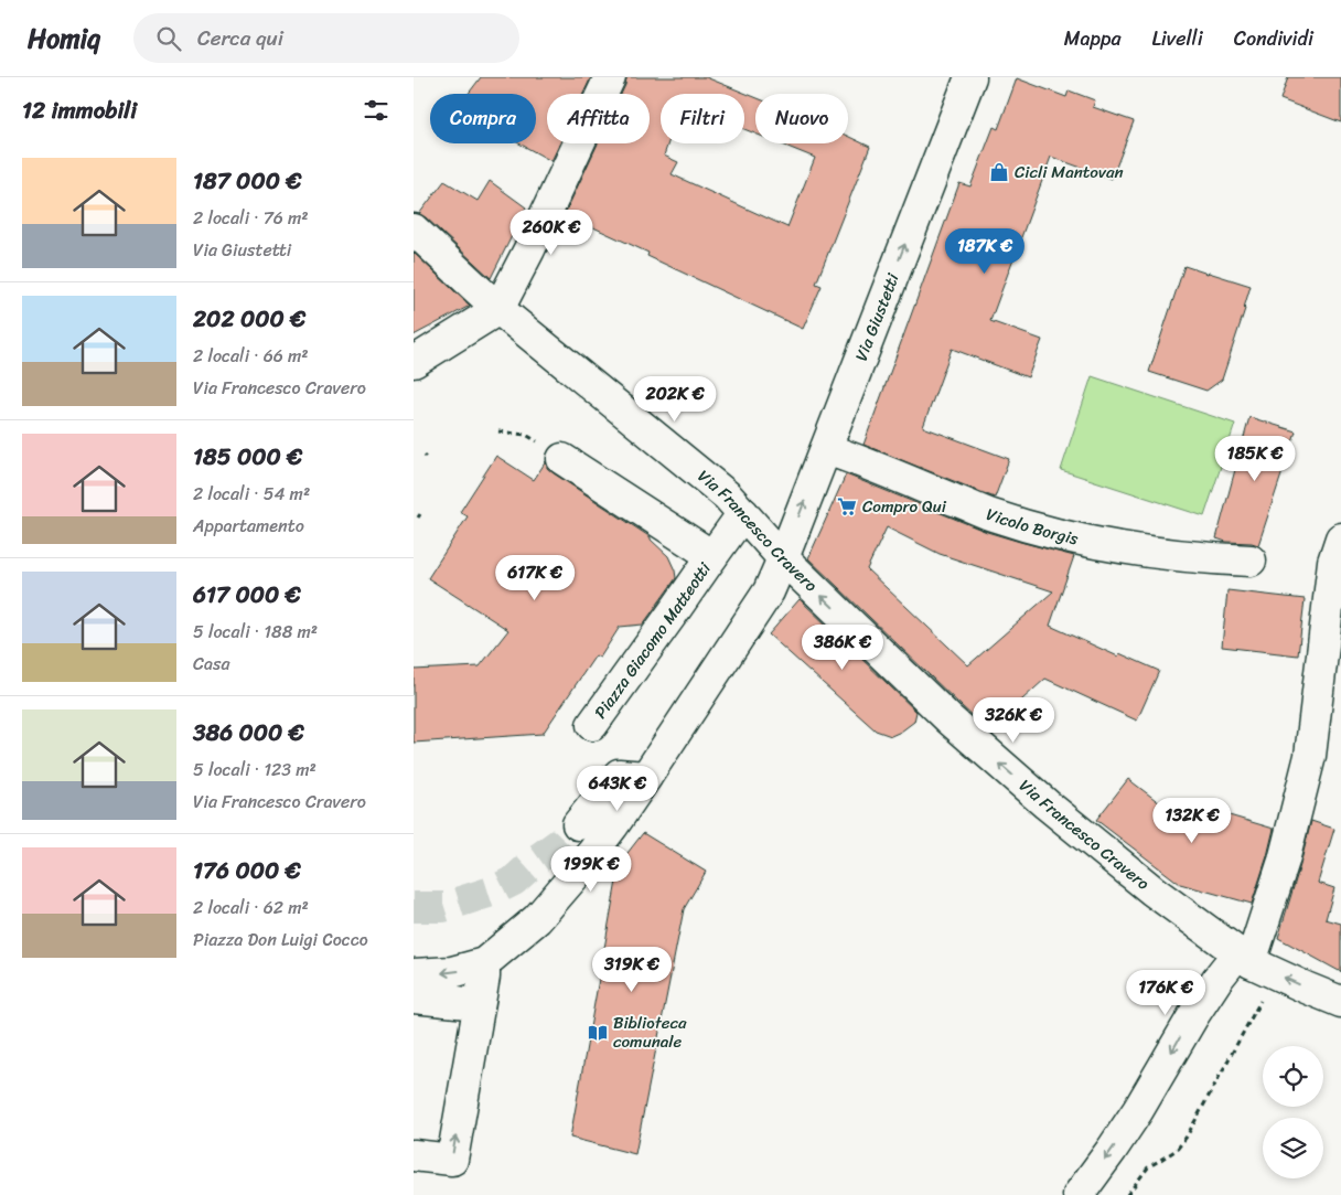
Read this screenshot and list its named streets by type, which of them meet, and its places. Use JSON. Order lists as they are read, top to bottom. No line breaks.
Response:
{"streets":{"street":["Via Giustetti","Vicolo Borgis","Via Francesco Cravero","Piazza Giacomo Matteotti"]},"crossings":[["Via Giustetti","Vicolo Borgis"],["Via Giustetti","Via Francesco Cravero"],["Via Francesco Cravero","Piazza Giacomo Matteotti"]],"one_way":["Via Giustetti","Via Francesco Cravero"],"places":{"shop":["Cicli Mantovan"],"supermarket":["Compro Qui"],"library":["Biblioteca comunale"]},"page":{"header":"Homiq","search":"Cerca qui","nav":["Mappa","Livelli","Condividi"],"heading":"12 immobili","chip":["Compra","Affitta","Filtri","Nuovo"],"list":[{"name":"187 000 €","note":"2 locali · 76 m² · Via Giustetti"},{"name":"202 000 €","note":"2 locali · 66 m² · Via Francesco Cravero"},{"name":"185 000 €","note":"2 locali · 54 m² · Appartamento"},{"name":"617 000 €","note":"5 locali · 188 m² · Casa"},{"name":"386 000 €","note":"5 locali · 123 m² · Via Francesco Cravero"},{"name":"176 000 €","note":"2 locali · 62 m² · Piazza Don Luigi Cocco"}],"price":["260K €","187K €","202K €","185K €","617K €","386K €","326K €","643K €","132K €","199K €","319K €","176K €"]}}
